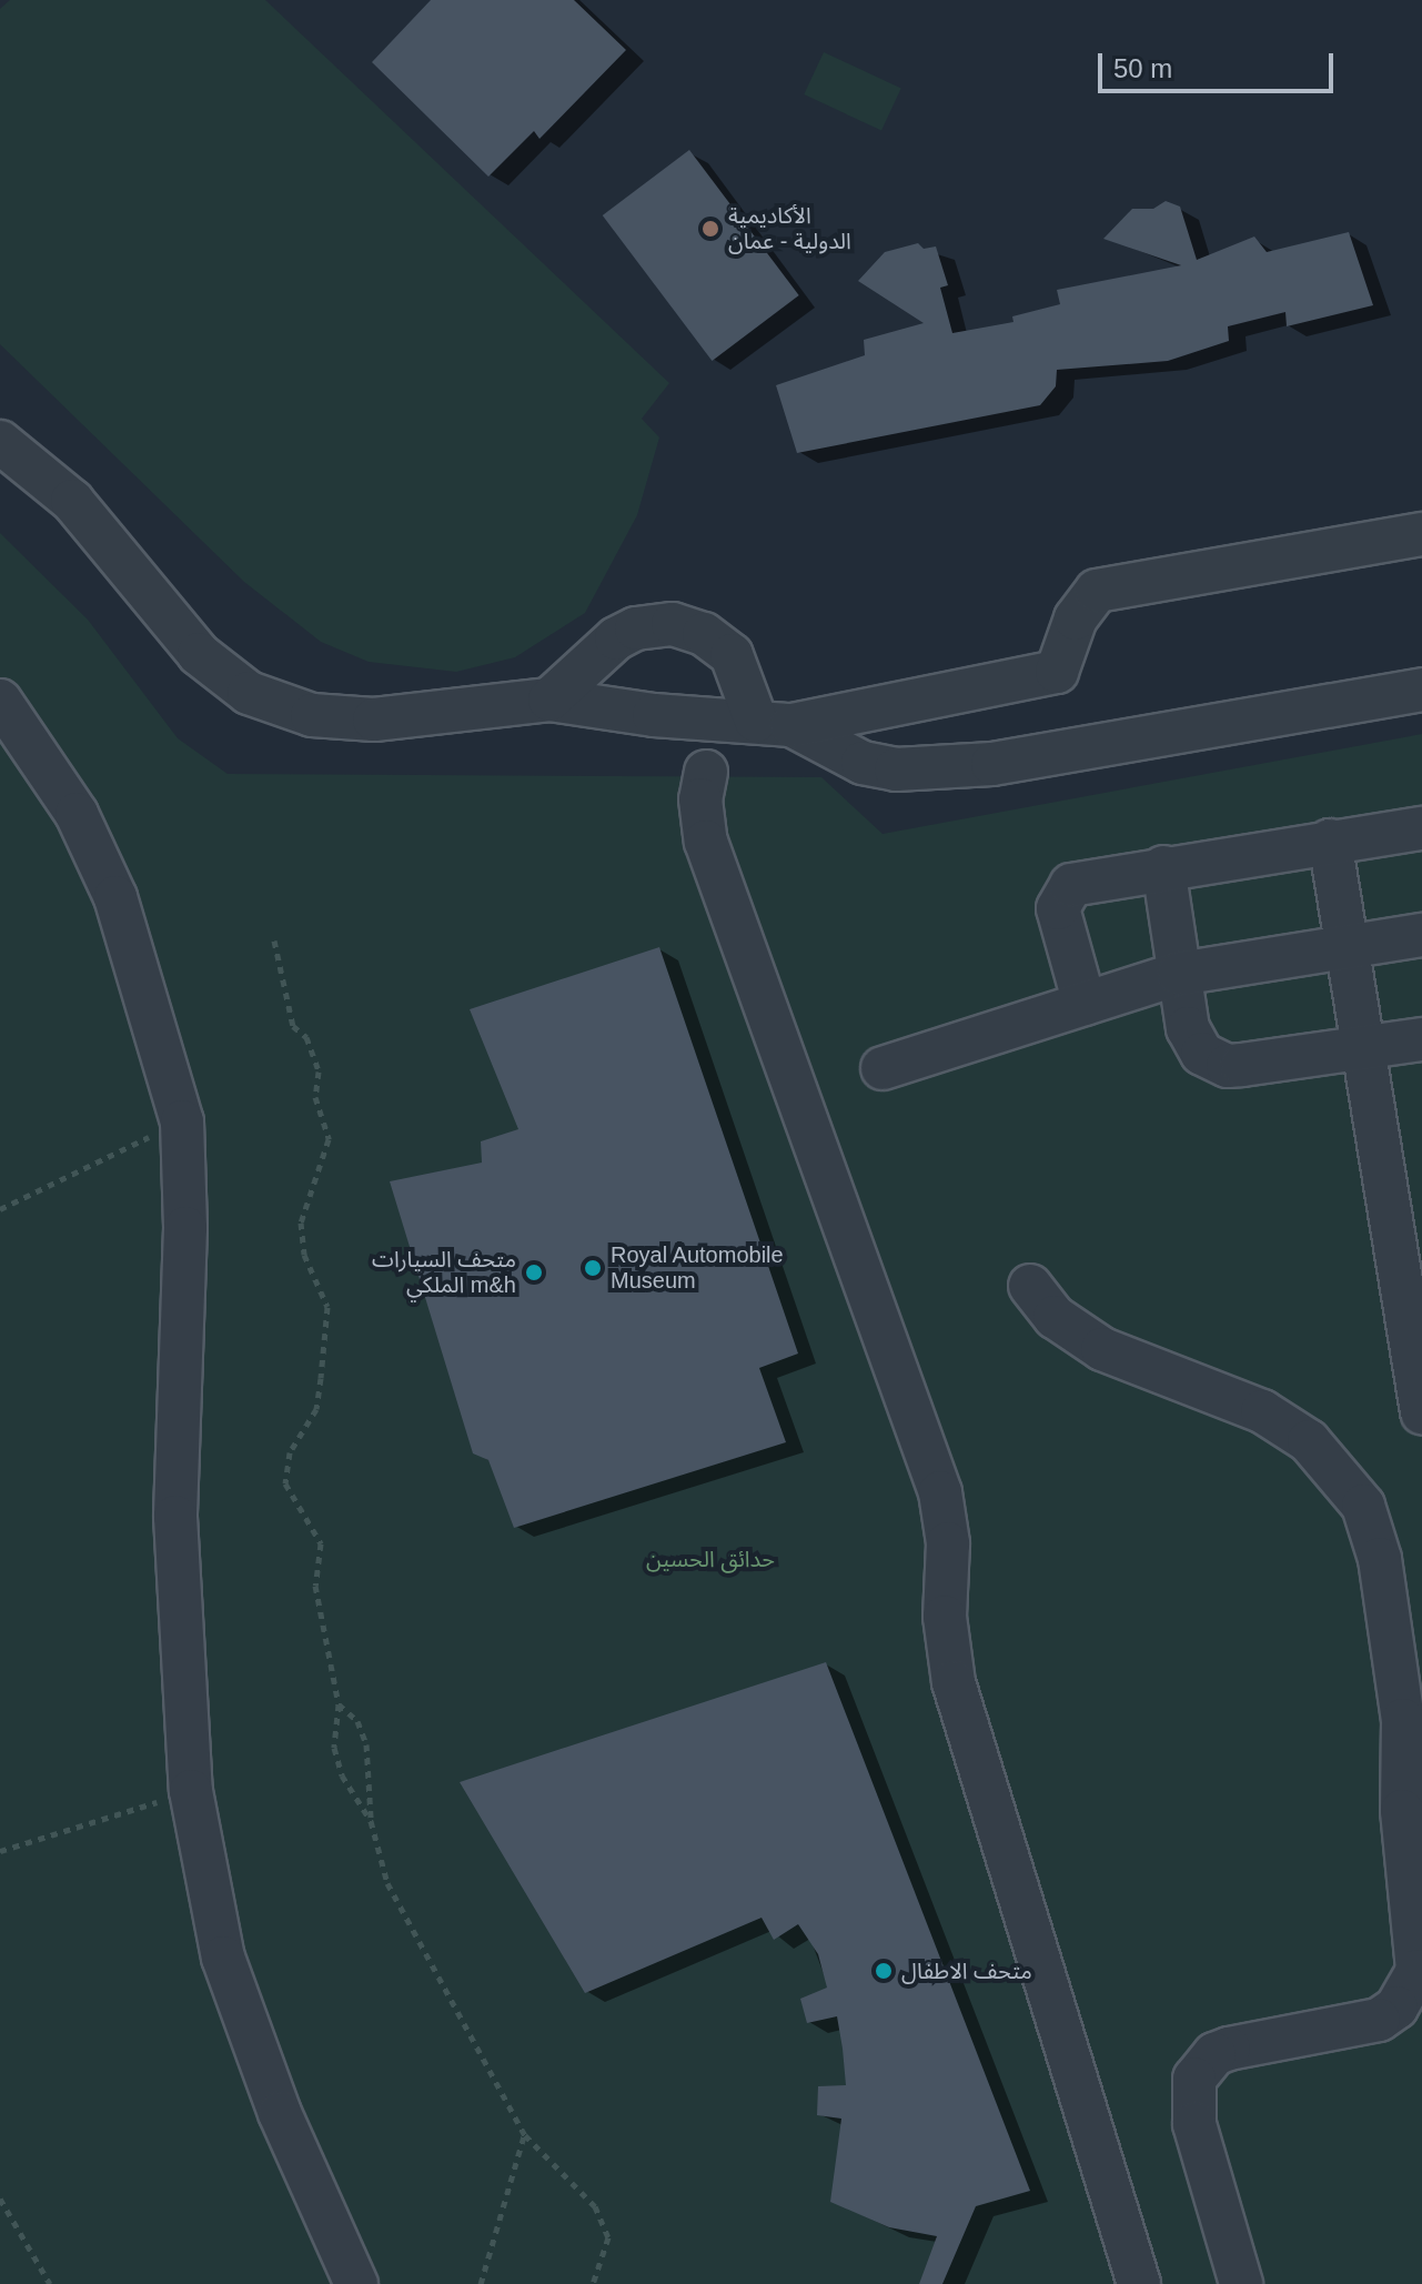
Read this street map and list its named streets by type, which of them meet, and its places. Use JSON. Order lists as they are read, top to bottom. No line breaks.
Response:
{"parks":["حدائق الحسين"],"places":["الأكاديمية الدولية - عمان","Royal Automobile Museum","متحف السيارات الملكي m&h","متحف الاطفال"],"scale_bar":"50 m"}
